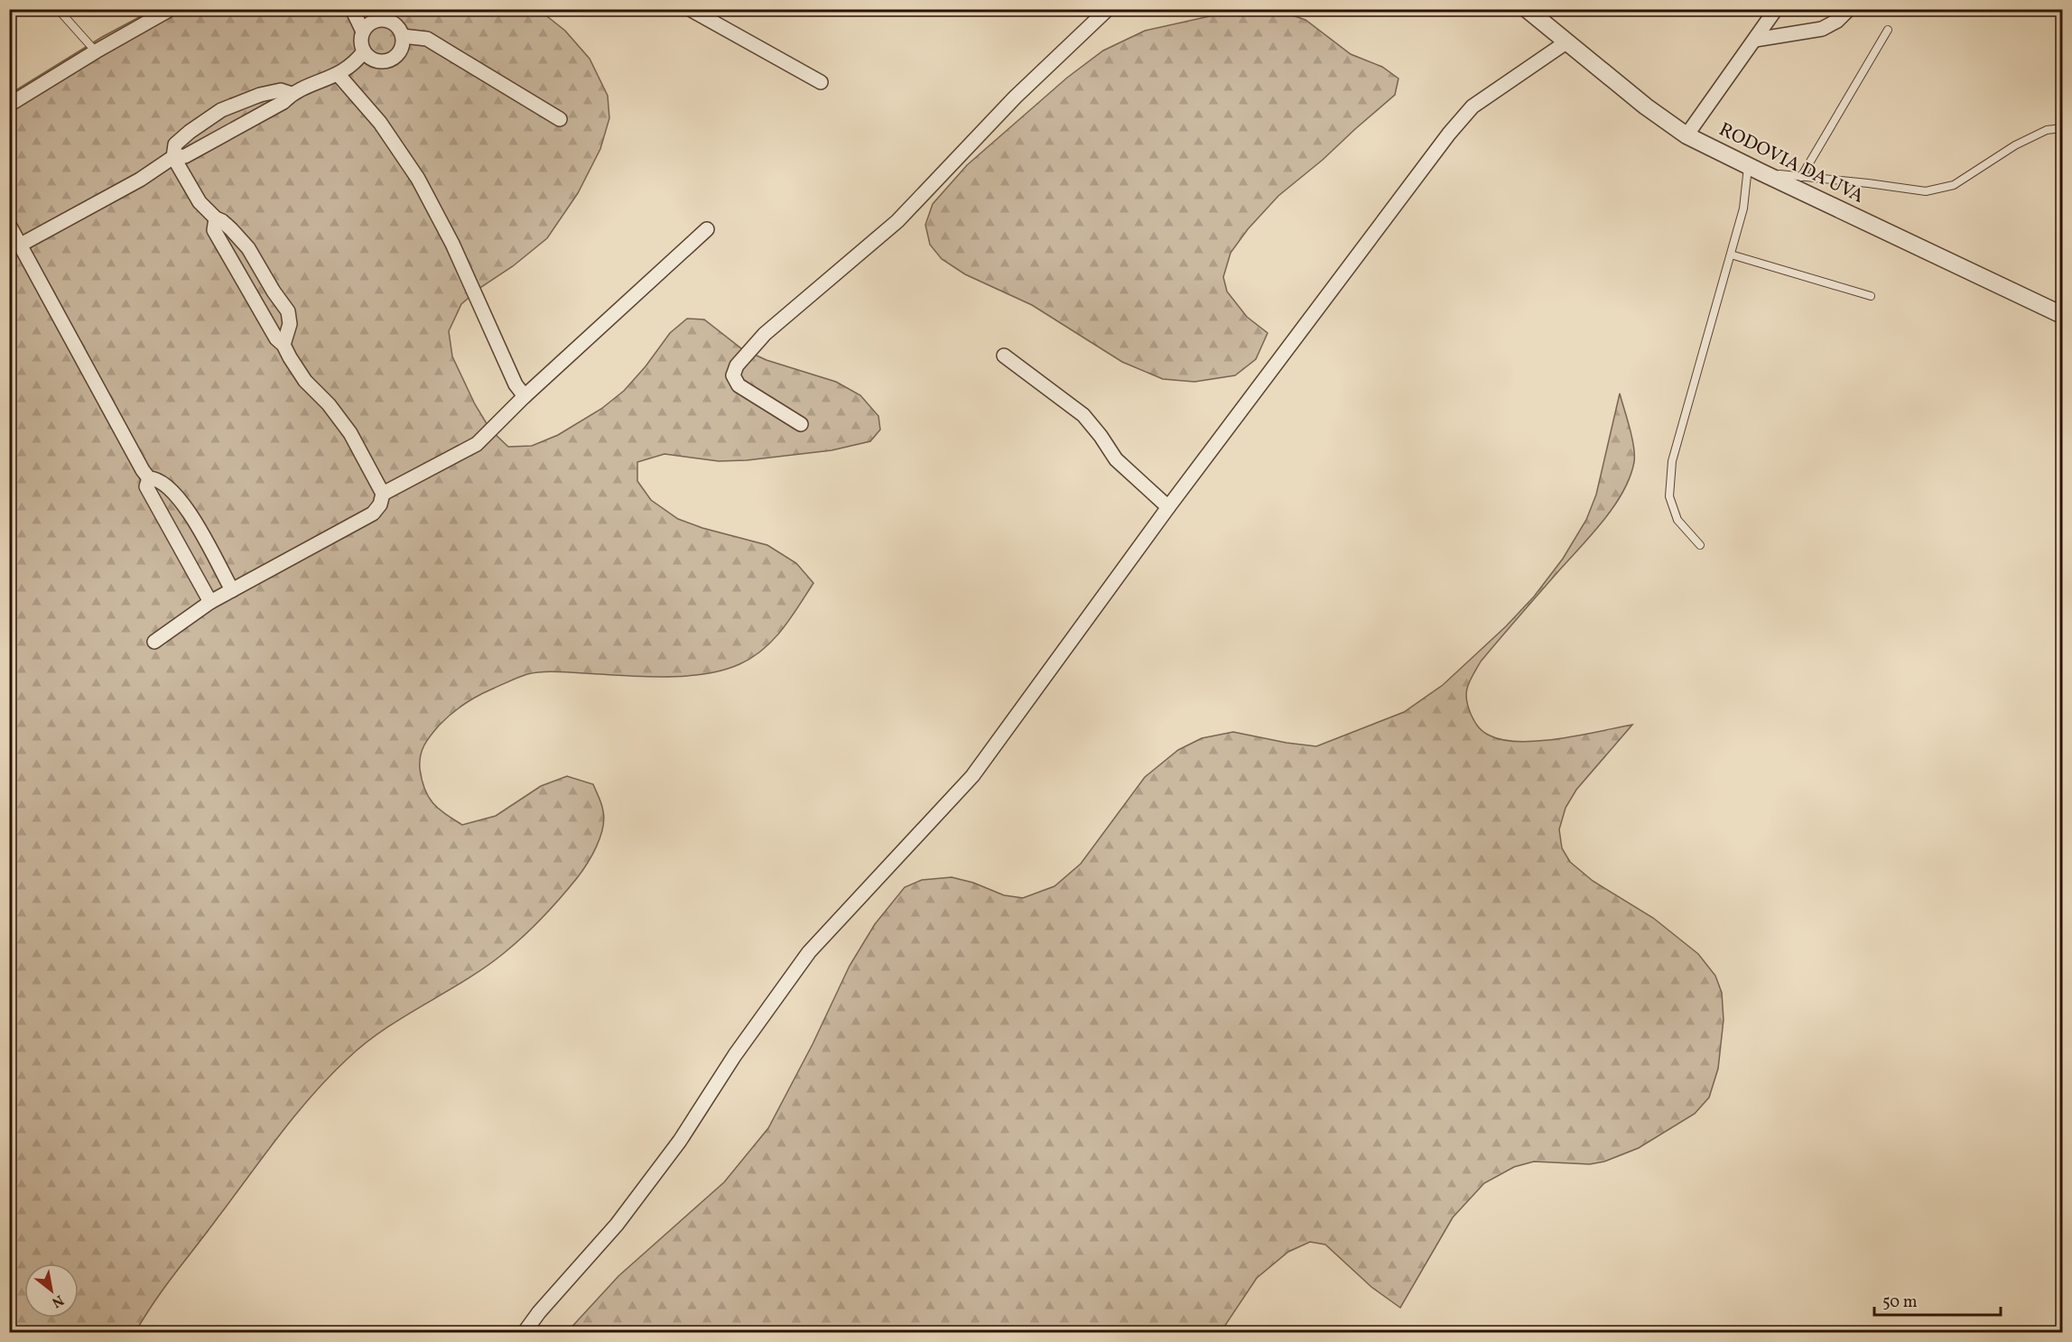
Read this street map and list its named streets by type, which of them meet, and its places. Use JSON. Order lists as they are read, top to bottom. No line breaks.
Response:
{"streets":{"street":["RODOVIA DA UVA"]},"scale_bar":"50 m","north":"bottom right"}
